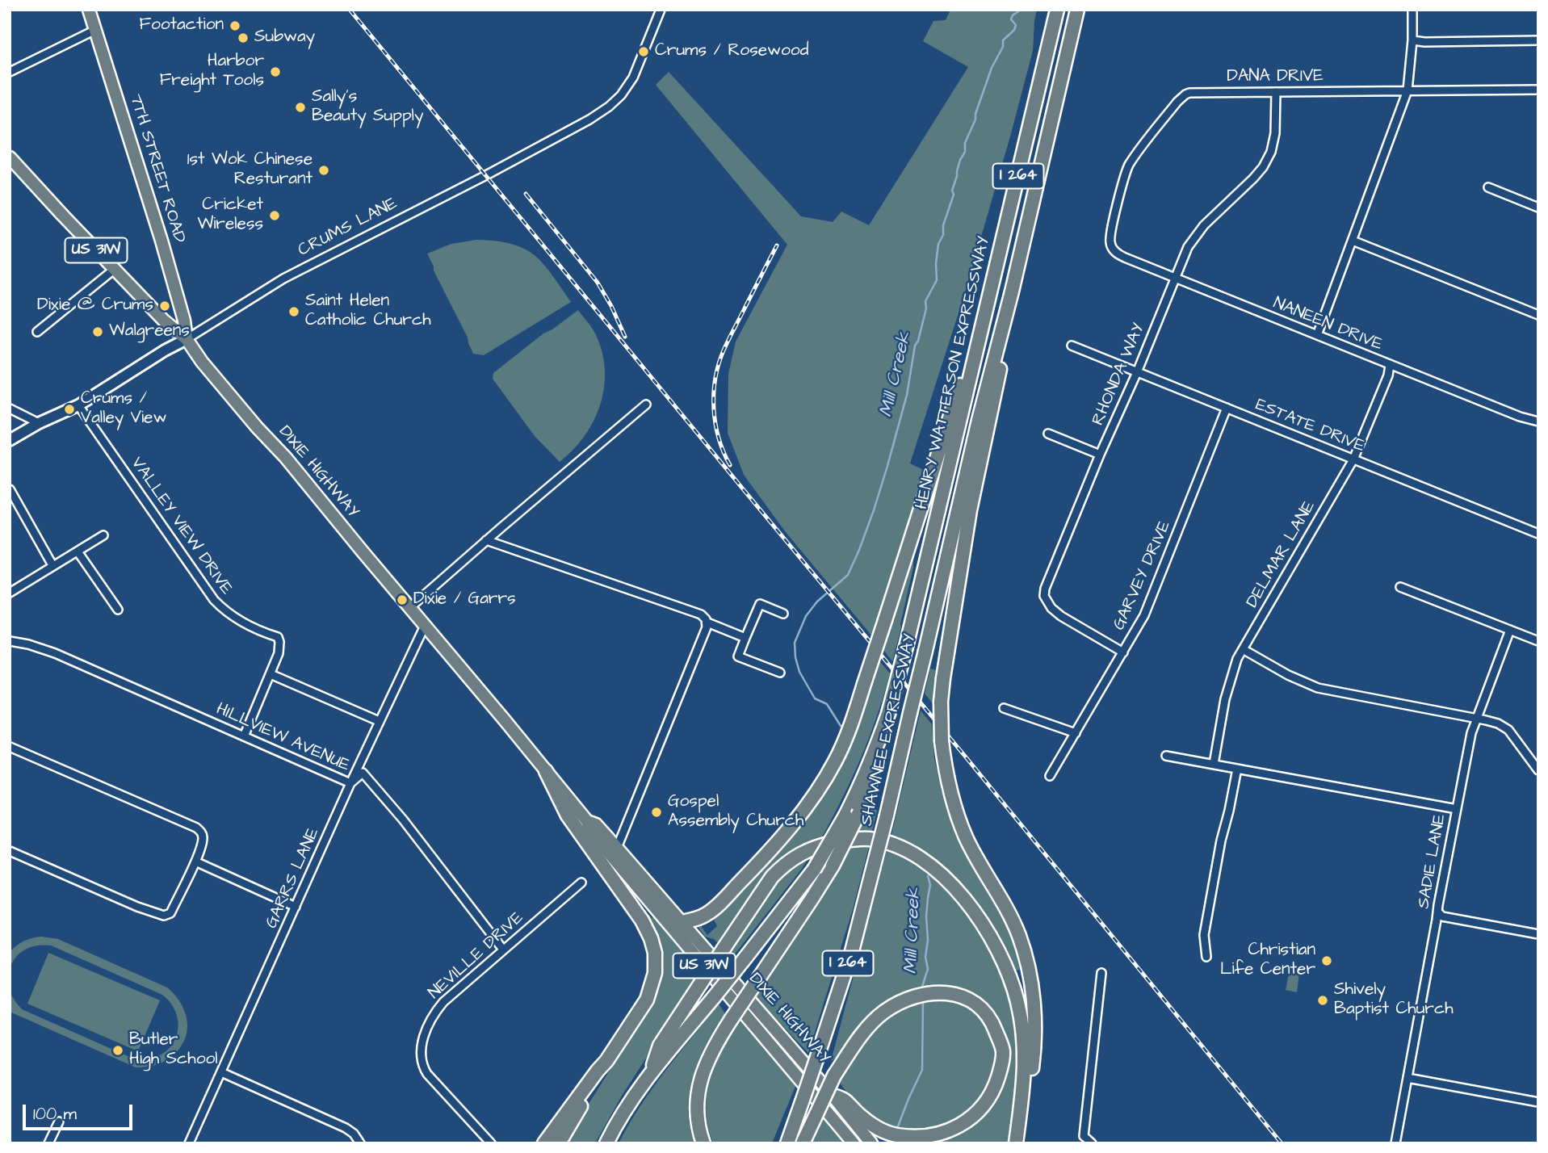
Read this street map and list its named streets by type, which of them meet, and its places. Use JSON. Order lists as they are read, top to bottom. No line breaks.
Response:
{"streets":{"highway":["I 264","HENRY WATTERSON EXPRESSWAY","SHAWNEE EXPRESSWAY"],"main road":["7TH STREET ROAD","CRUMS LANE","US 31W","DIXIE HIGHWAY"],"street":["DANA DRIVE","NANEEN DRIVE","RHONDA WAY","ESTATE DRIVE","VALLEY VIEW DRIVE","DELMAR LANE","GARVEY DRIVE","HILLVIEW AVENUE","SADIE LANE","GARRS LANE","NEVILLE DRIVE"]},"crossings":[["DANA DRIVE","NANEEN DRIVE"],["DANA DRIVE","RHONDA WAY"],["7TH STREET ROAD","CRUMS LANE"],["7TH STREET ROAD","DIXIE HIGHWAY"],["I 264","SHAWNEE EXPRESSWAY"],["CRUMS LANE","DIXIE HIGHWAY"],["CRUMS LANE","VALLEY VIEW DRIVE"],["NANEEN DRIVE","RHONDA WAY"],["NANEEN DRIVE","DELMAR LANE"],["HENRY WATTERSON EXPRESSWAY","SHAWNEE EXPRESSWAY"],["RHONDA WAY","ESTATE DRIVE"],["RHONDA WAY","GARVEY DRIVE"],["ESTATE DRIVE","DELMAR LANE"],["ESTATE DRIVE","GARVEY DRIVE"],["DIXIE HIGHWAY","GARRS LANE"],["VALLEY VIEW DRIVE","HILLVIEW AVENUE"],["DELMAR LANE","SADIE LANE"],["HILLVIEW AVENUE","GARRS LANE"],["HILLVIEW AVENUE","NEVILLE DRIVE"]],"water":["Mill Creek"],"places":["Footaction","Subway","Crums / Rosewood","Harbor Freight Tools","Sally's Beauty Supply","1st Wok Chinese Resturant","Cricket Wireless","Dixie @ Crums","Saint Helen Catholic Church","Walgreens","Crums / Valley View","Dixie / Garrs","Gospel Assembly Church","Christian Life Center","Shively Baptist Church","Butler High School"],"scale_bar":"100 m"}
